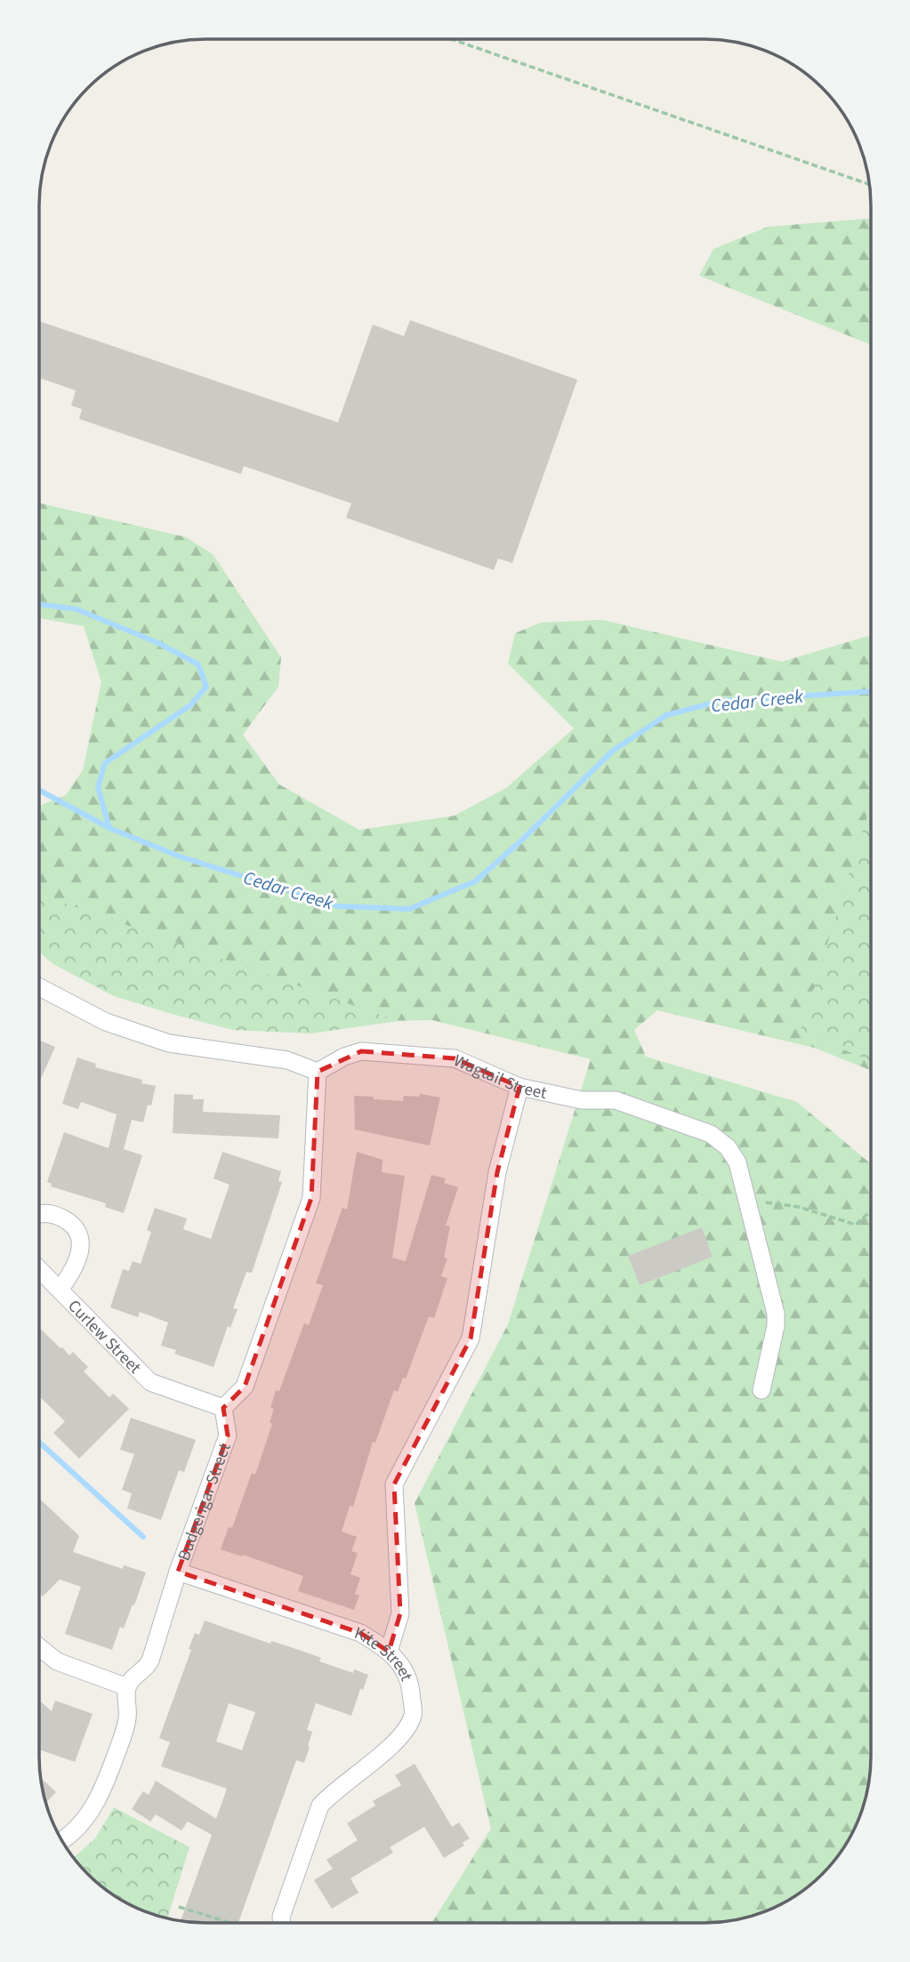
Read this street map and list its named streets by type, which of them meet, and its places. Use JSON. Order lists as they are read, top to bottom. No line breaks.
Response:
{"streets":{"street":["Wagtail Street","Curlew Street","Budgerigar Street","Kite Street"]},"crossings":[["Curlew Street","Budgerigar Street"],["Budgerigar Street","Kite Street"]],"water":["Cedar Creek"]}
